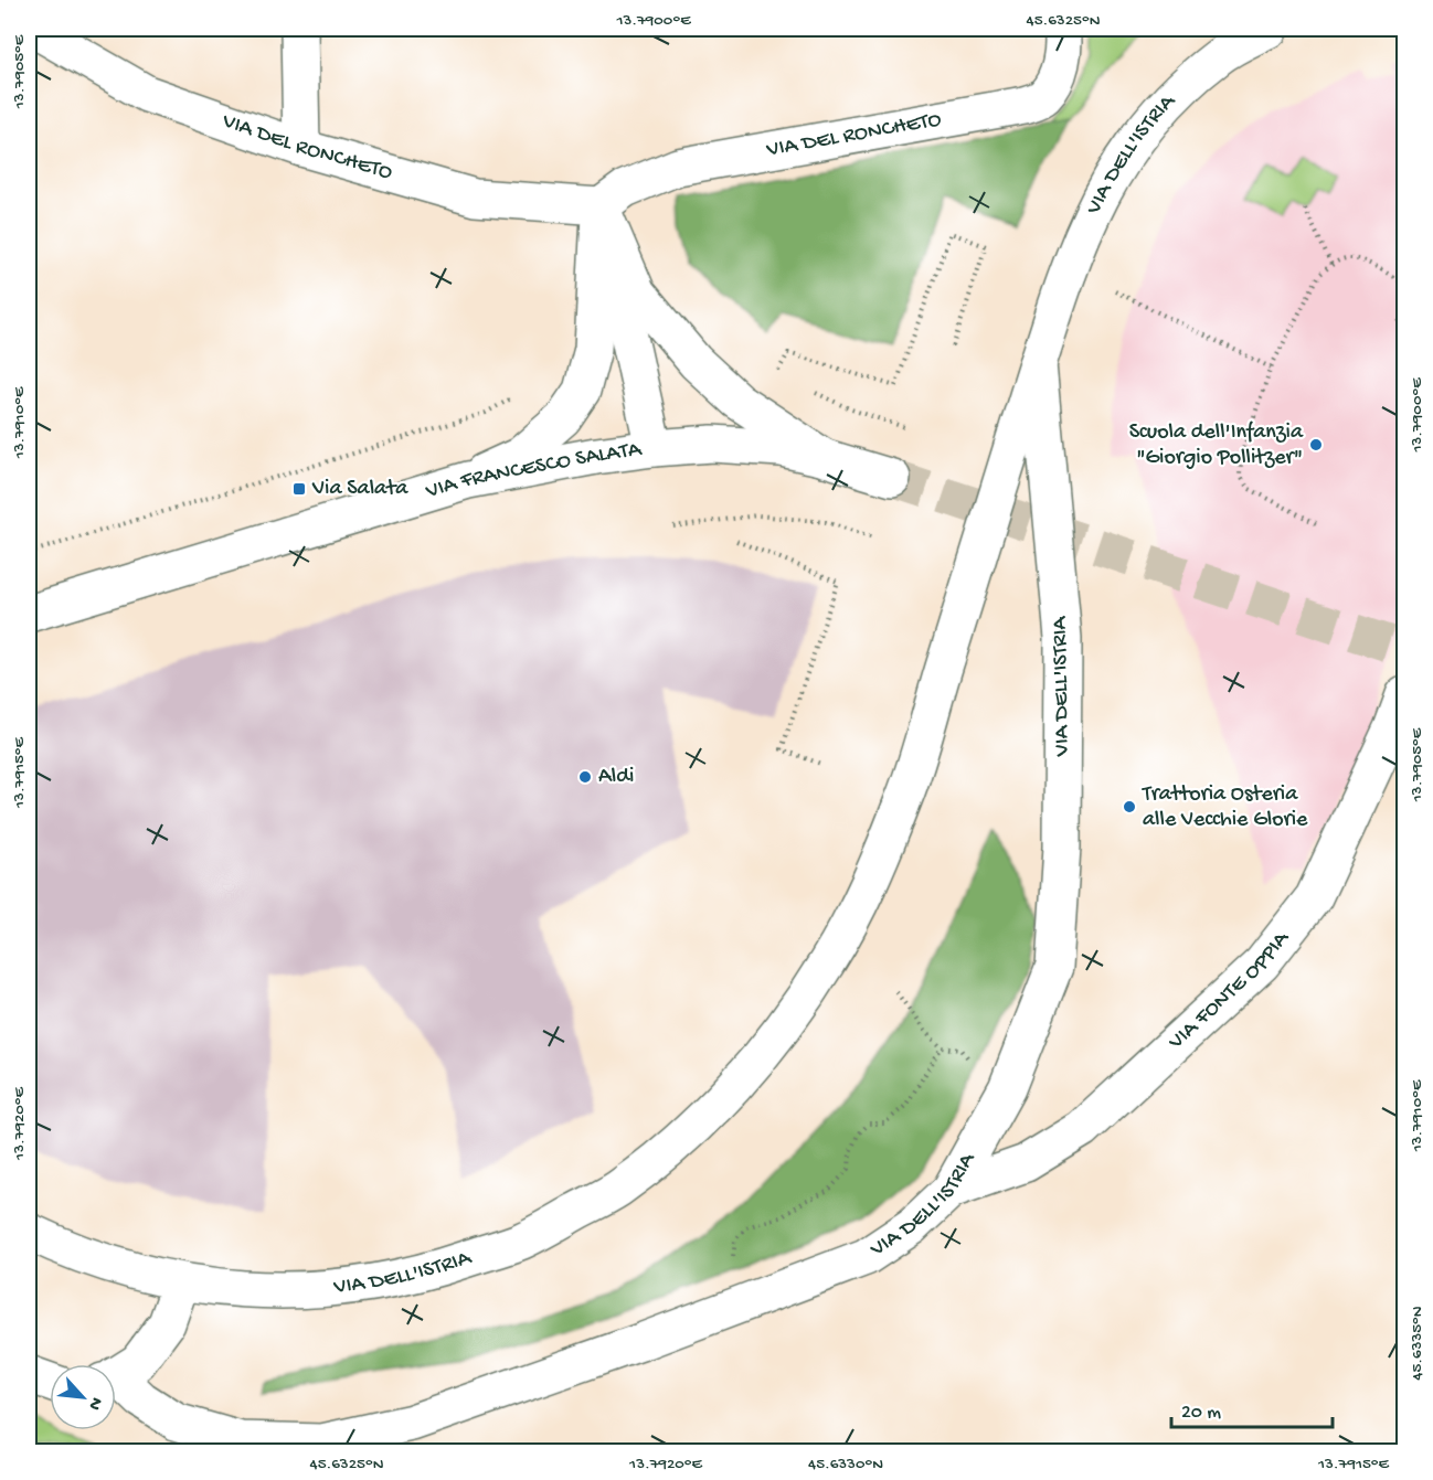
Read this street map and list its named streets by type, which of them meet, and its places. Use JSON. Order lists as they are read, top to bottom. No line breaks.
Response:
{"streets":{"street":["VIA DEL RONCHETO","VIA DELL'ISTRIA","VIA FRANCESCO SALATA","VIA FONTE OPPIA"]},"crossings":[["VIA DELL'ISTRIA","VIA FONTE OPPIA"]],"places":{"other":["Scuola dell'Infanzia \"Giorgio Pollitzer\"","Aldi","Trattoria Osteria alle Vecchie Glorie"],"transit":["Via Salata"]},"scale_bar":"20 m","north":"bottom right","coordinates":["13.7900°E","45.6325°N","13.7905°E","13.7910°E","13.7915°E","13.7920°E","45.6335°N","45.6330°N"]}
